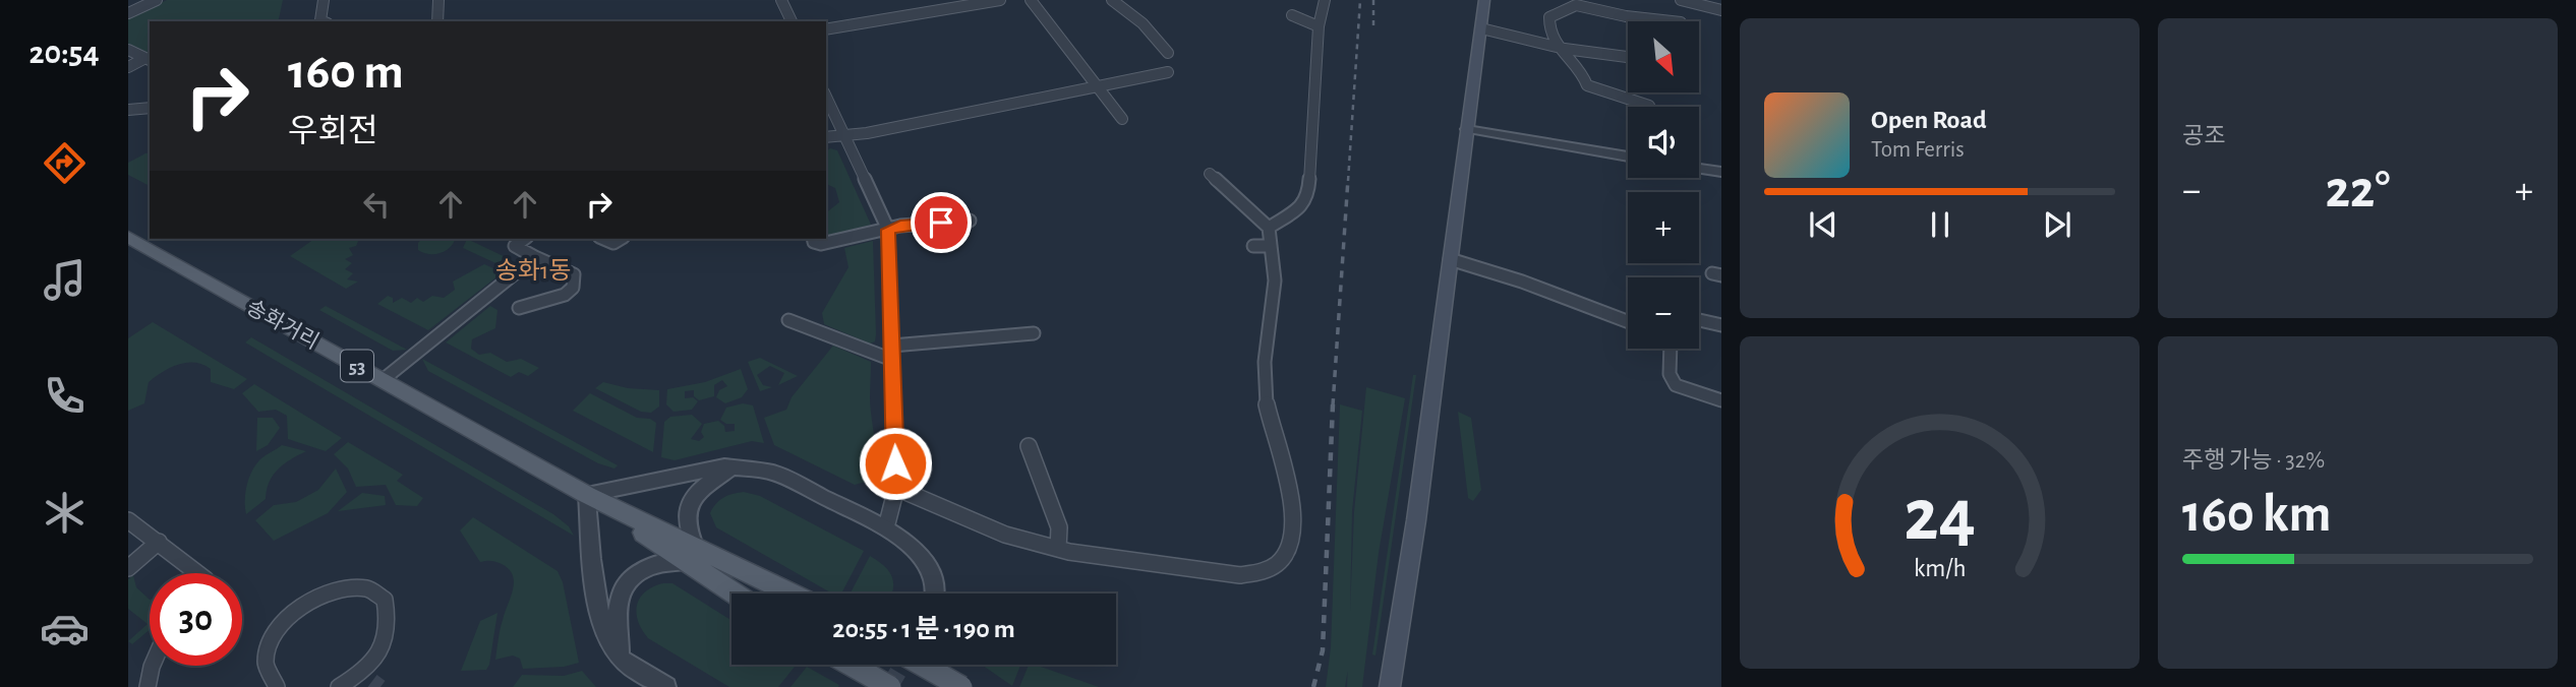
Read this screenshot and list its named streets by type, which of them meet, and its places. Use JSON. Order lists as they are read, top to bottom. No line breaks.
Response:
{"streets":{"main road":["송화거리","53"]},"districts":["송화1동"],"north":"bottom right","page":{"tabs":"20:54","tile":["공조",["주행 가능 · 32%","160 km"]],"map_buttons":["+","−"],"turn":["160 m","우회전"],"song":["Open Road","Tom Ferris"],"heat":["−","22°","+"],"limit":"30","trip":"20:55 · 1 분 · 190 m","gauge":["24","km/h"]}}
